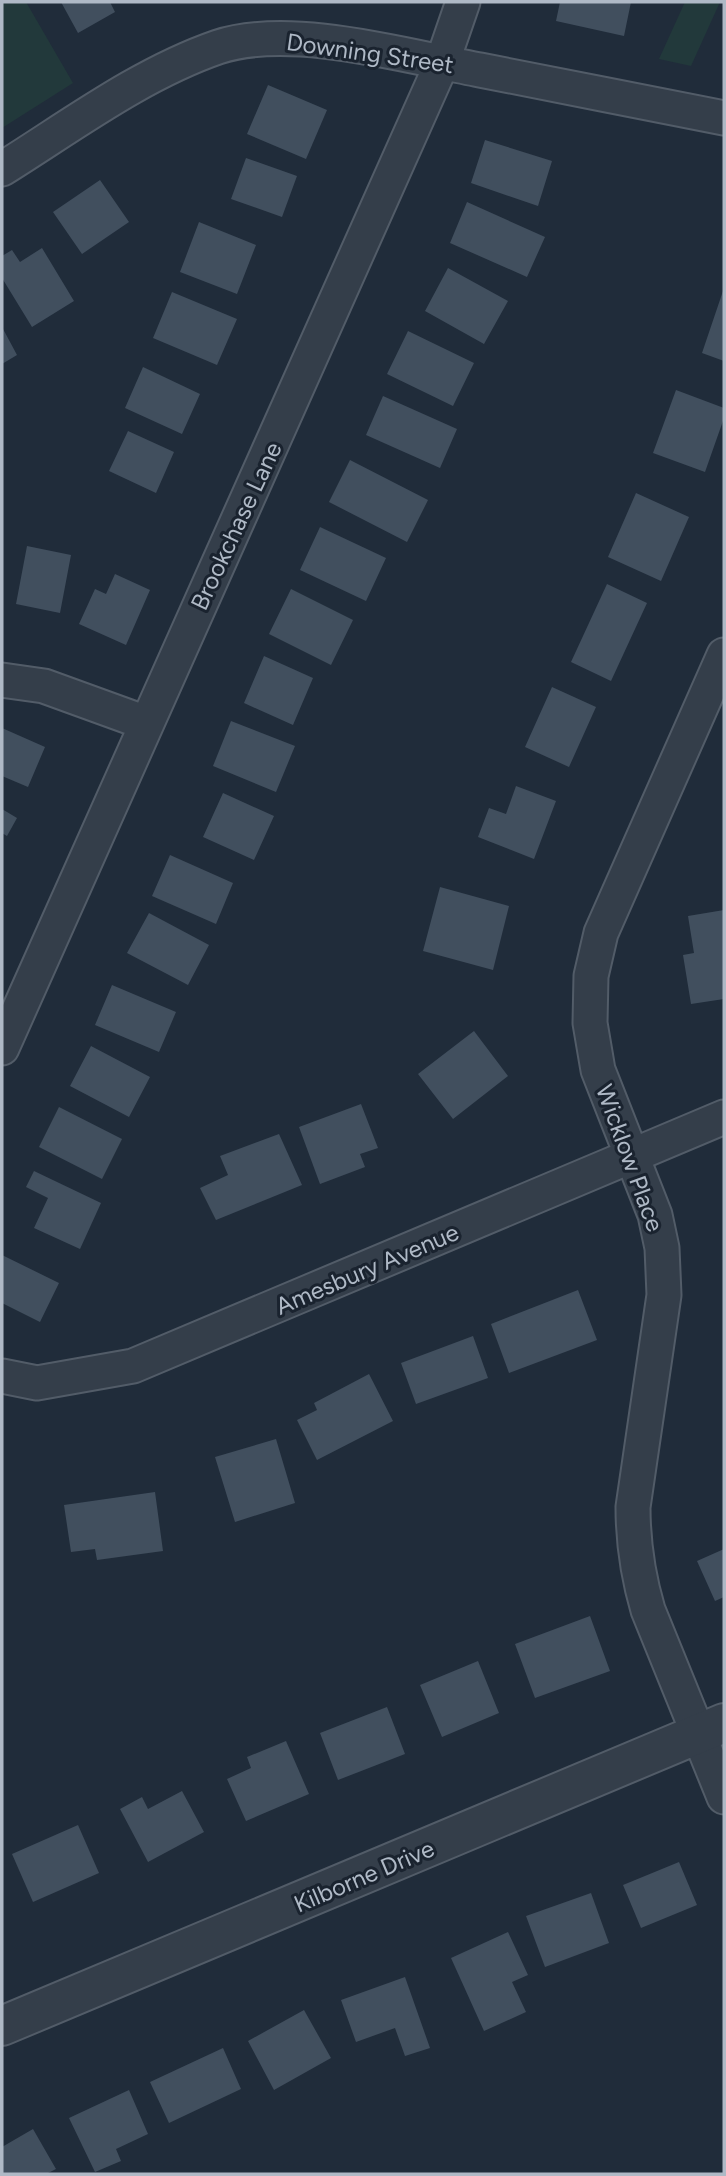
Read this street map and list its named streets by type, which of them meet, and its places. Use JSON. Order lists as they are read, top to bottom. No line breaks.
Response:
{"streets":{"street":["Downing Street","Brookchase Lane","Wicklow Place","Amesbury Avenue","Kilborne Drive"]},"crossings":[["Downing Street","Brookchase Lane"],["Wicklow Place","Amesbury Avenue"],["Wicklow Place","Kilborne Drive"]]}
